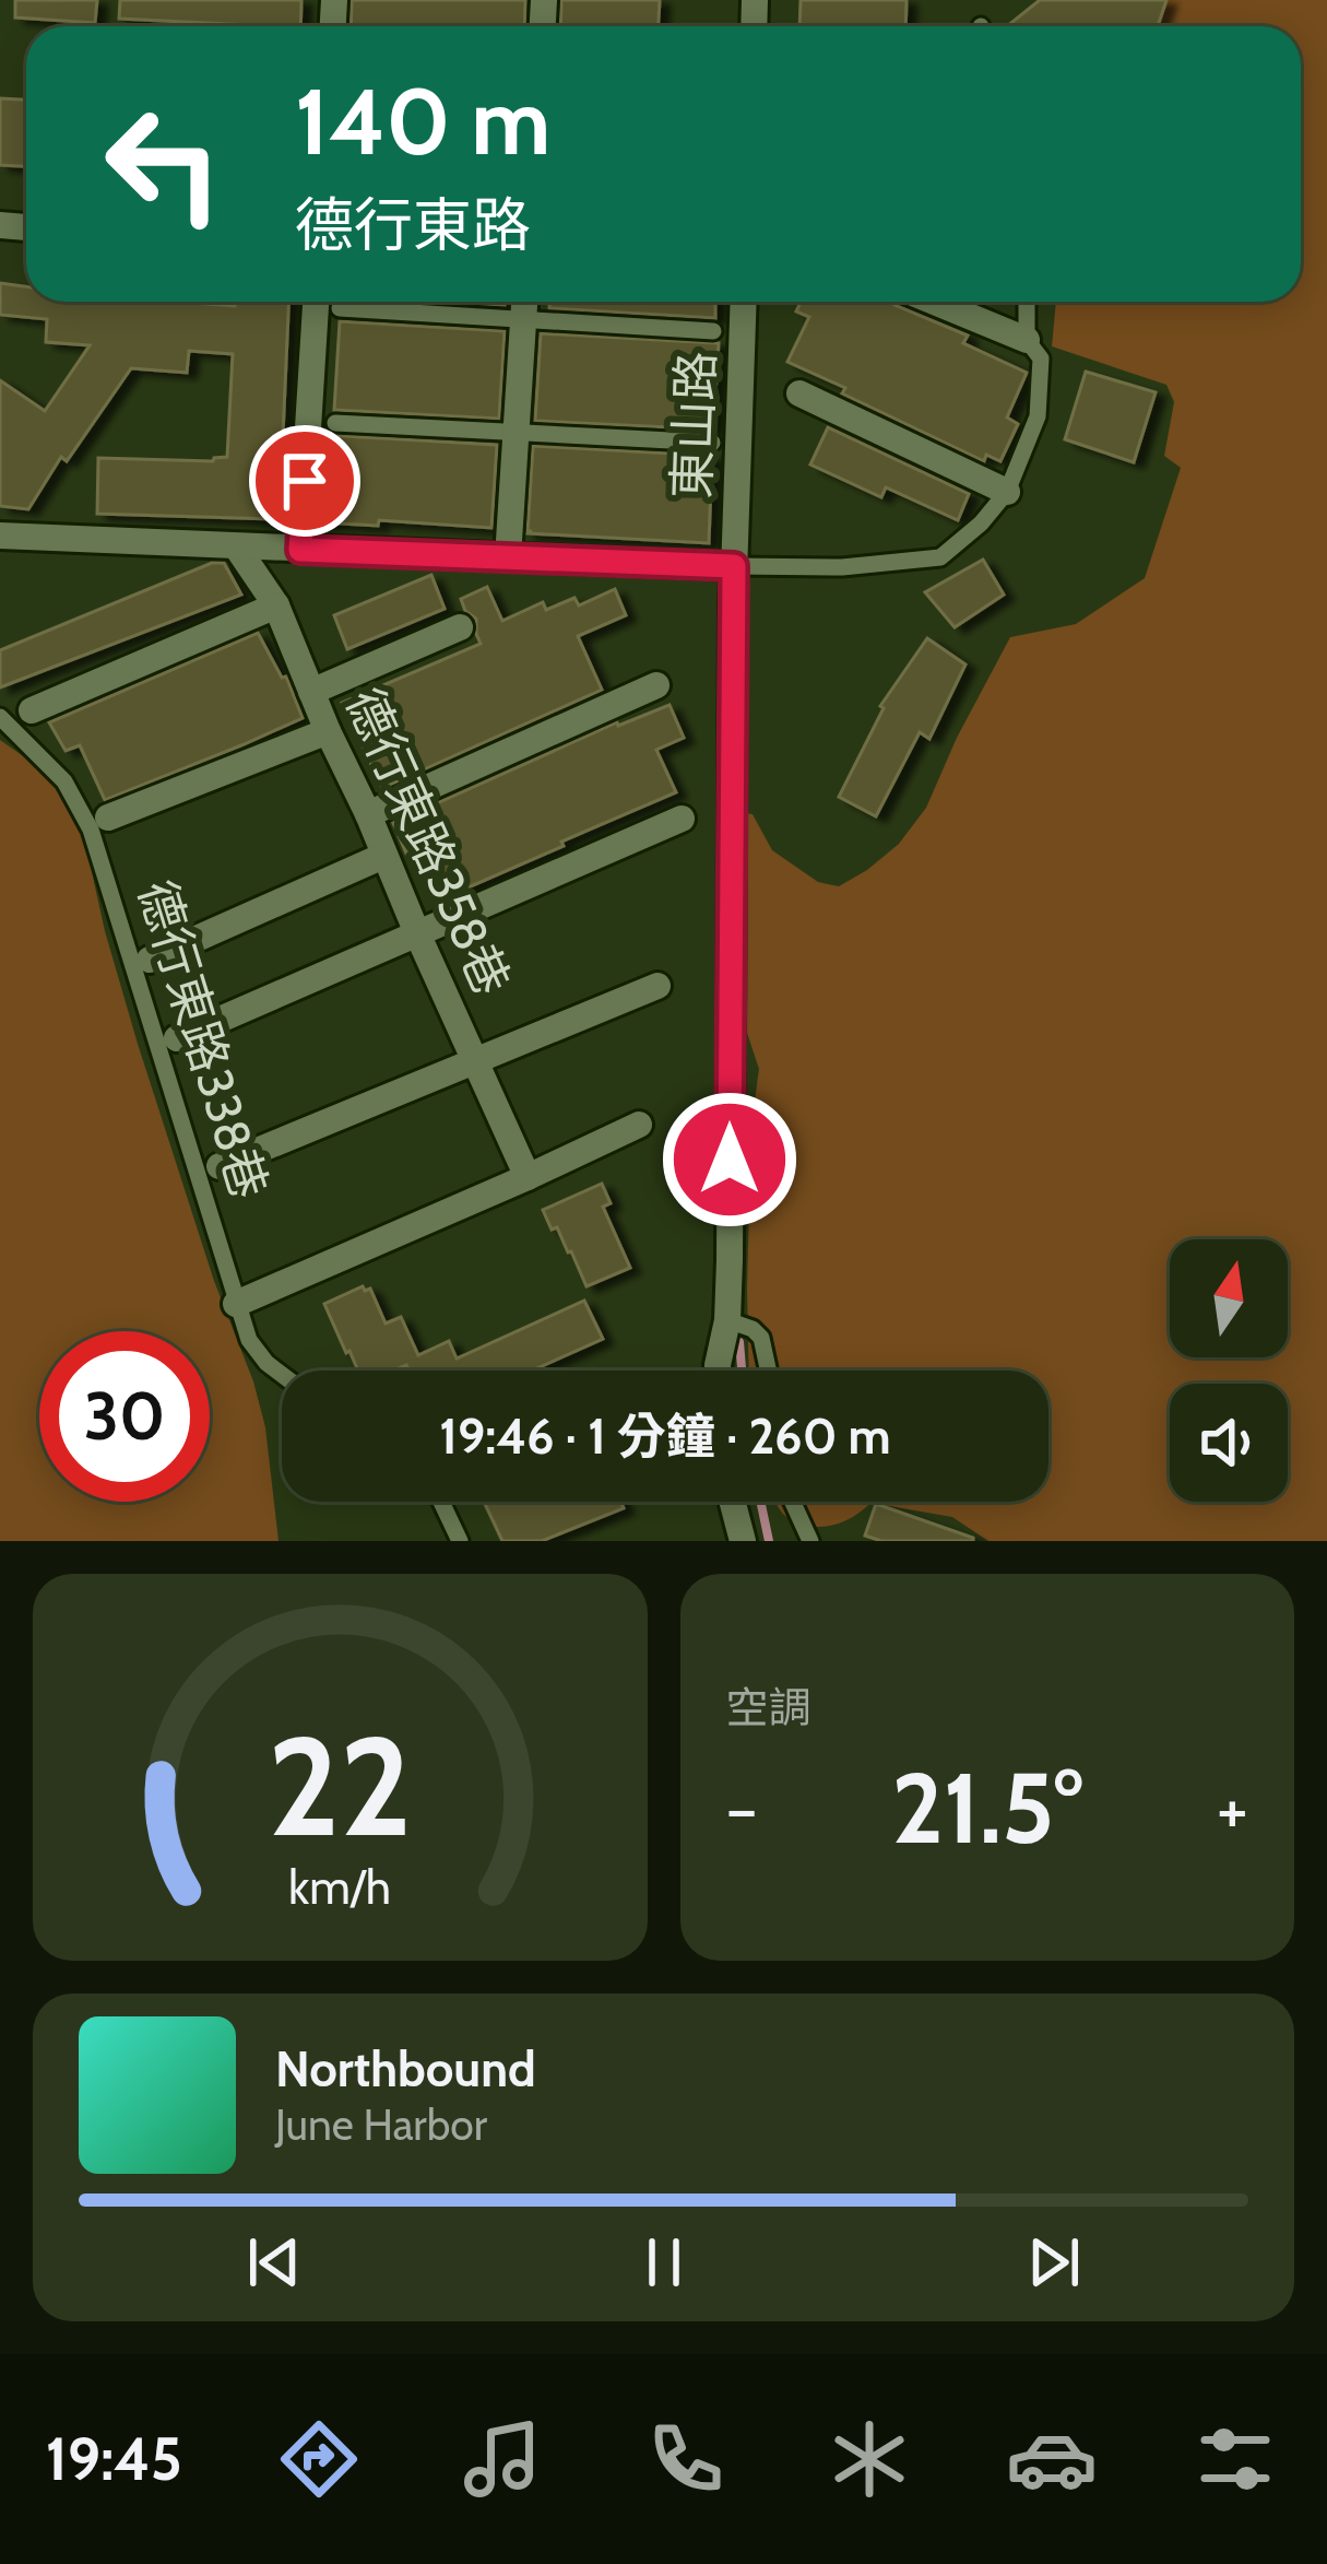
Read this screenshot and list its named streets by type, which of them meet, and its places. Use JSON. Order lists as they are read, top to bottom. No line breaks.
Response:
{"streets":{"street":["東山路","德行東路358巷"],"lane":["德行東路338巷"]},"north":"top","page":{"turn":["140 m","德行東路"],"limit":"30","trip":"19:46 · 1 分鐘 · 260 m","tile":"空調","heat":["−","21.5°","+"],"song":["Northbound","June Harbor"],"tabs":"19:45","gauge":["22","km/h"]}}
